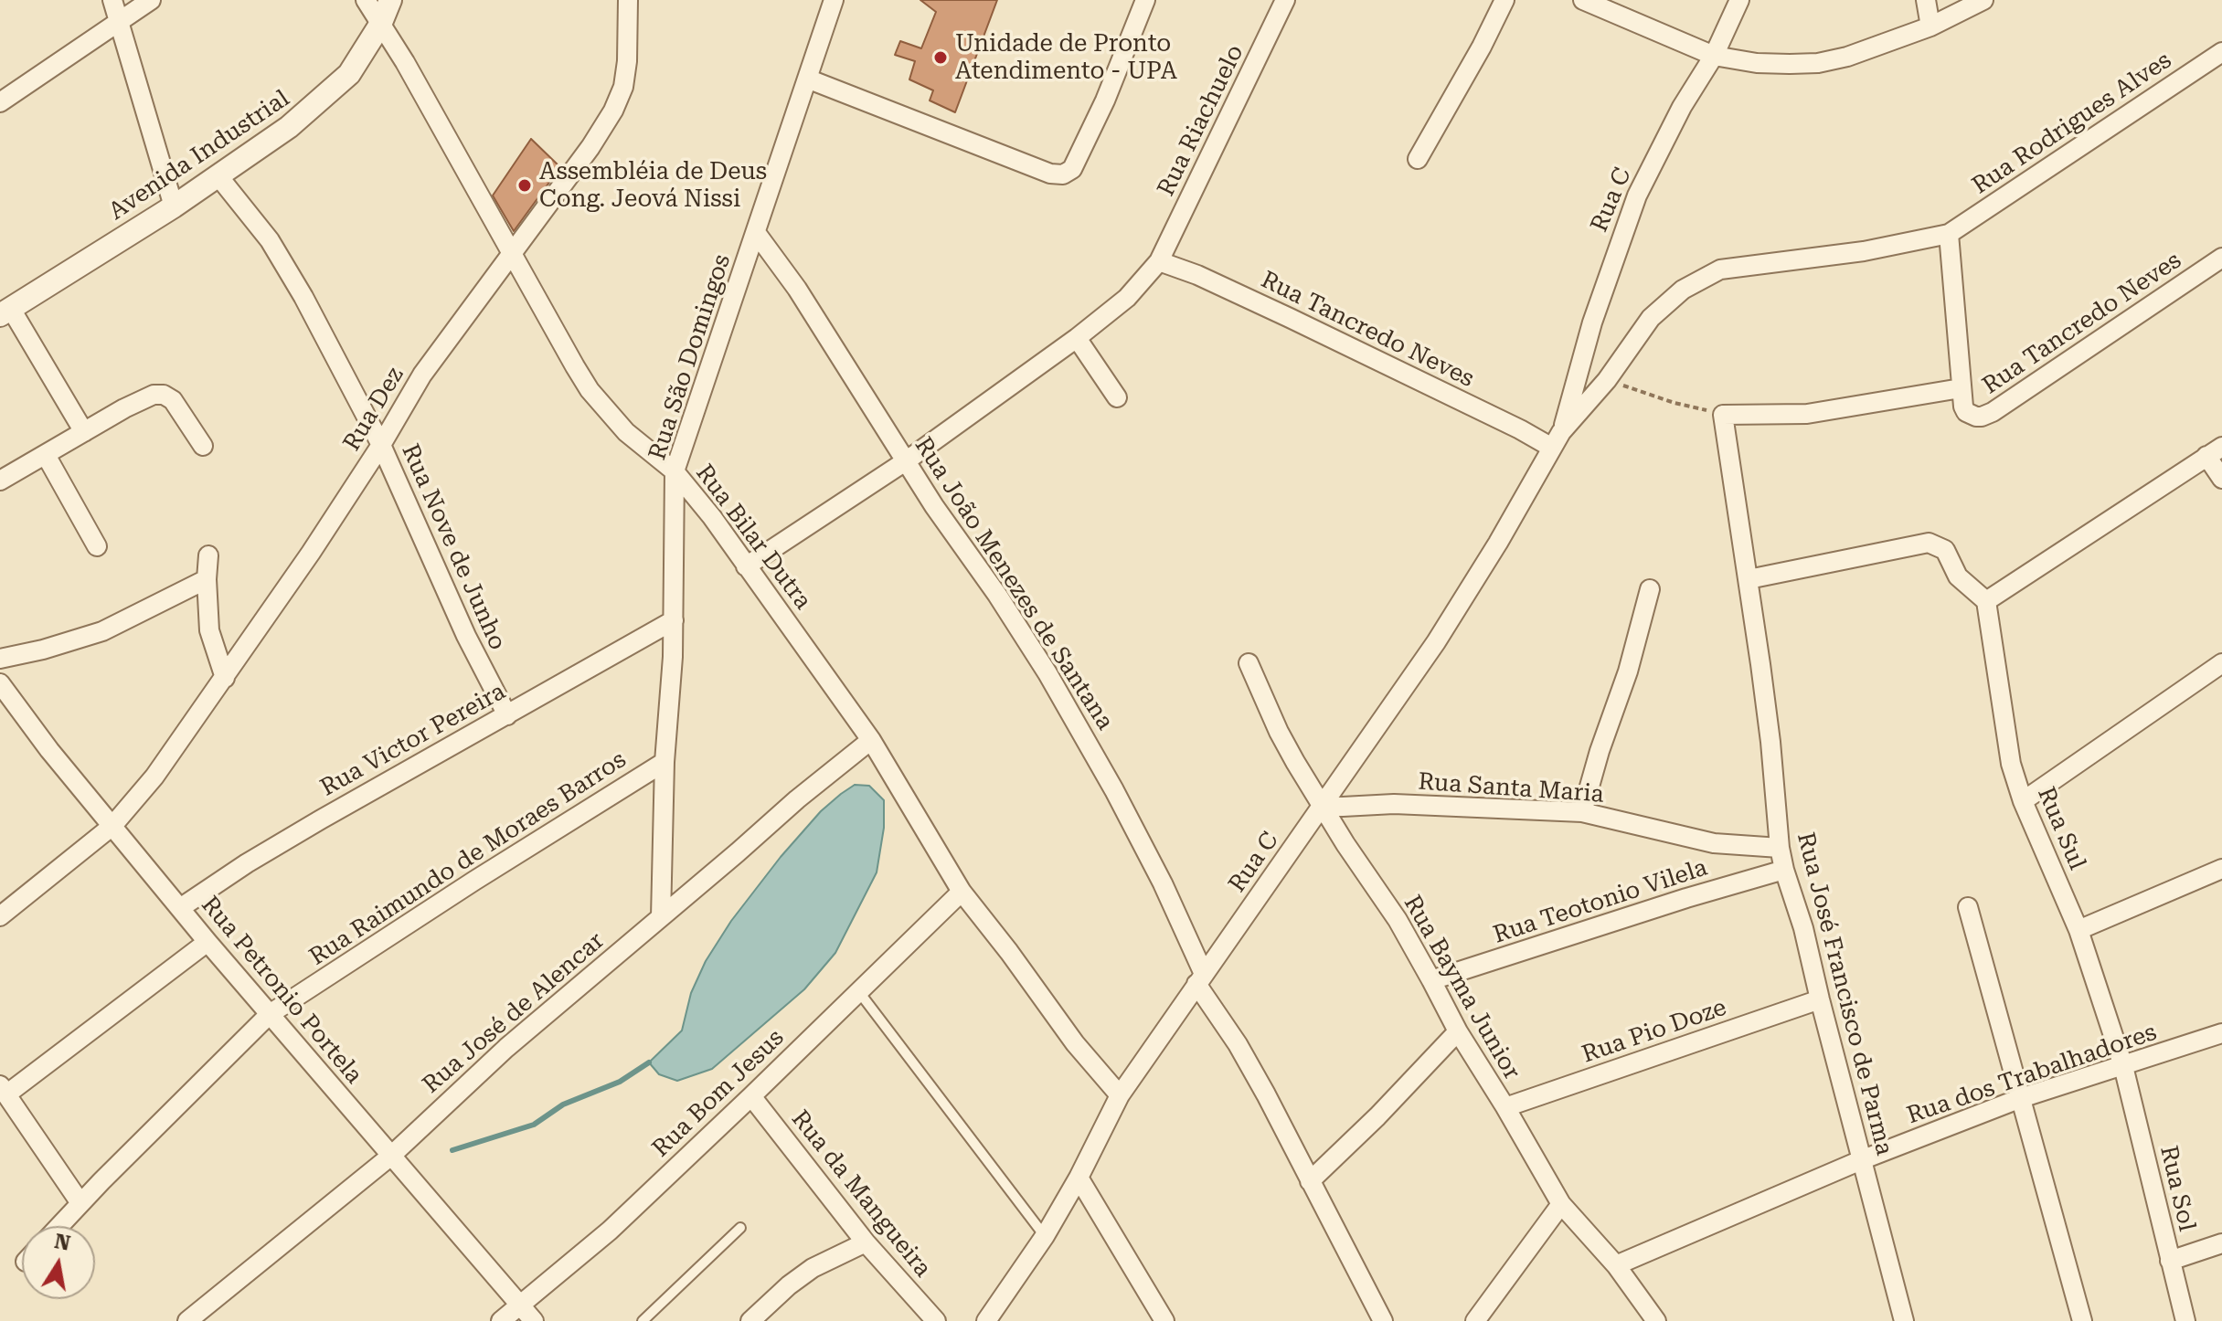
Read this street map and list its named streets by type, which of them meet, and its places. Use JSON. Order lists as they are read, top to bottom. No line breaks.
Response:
{"streets":{"street":["Rua Riachuelo","Rua Rodrigues Alves","Avenida Industrial","Rua C","Rua Tancredo Neves","Rua São Domingos","Rua Dez","Rua Bilar Dutra","Rua Nove de Junho","Rua João Menezes de Santana","Rua Victor Pereira","Rua Santa Maria","Rua Sul","Rua Raimundo de Moraes Barros","Rua Teotonio Vilela","Rua Bayma Junior","Rua Petronio Portela","Rua José Francisco de Parma","Rua José de Alencar","Rua Pio Doze","Rua dos Trabalhadores","Rua Bom Jesus","Rua Sol","Rua da Mangueira"]},"crossings":[["Rua Riachuelo","Rua Tancredo Neves"],["Rua Riachuelo","Rua Bilar Dutra"],["Rua Riachuelo","Rua João Menezes de Santana"],["Rua Rodrigues Alves","Rua C"],["Avenida Industrial","Rua Bilar Dutra"],["Avenida Industrial","Rua Nove de Junho"],["Rua C","Rua Tancredo Neves"],["Rua C","Rua Bilar Dutra"],["Rua C","Rua João Menezes de Santana"],["Rua C","Rua Santa Maria"],["Rua C","Rua Bayma Junior"],["Rua Tancredo Neves","Rua José Francisco de Parma"],["Rua São Domingos","Rua Bilar Dutra"],["Rua São Domingos","Rua João Menezes de Santana"],["Rua São Domingos","Rua Victor Pereira"],["Rua São Domingos","Rua Raimundo de Moraes Barros"],["Rua São Domingos","Rua José de Alencar"],["Rua Dez","Rua Bilar Dutra"],["Rua Dez","Rua Nove de Junho"],["Rua Dez","Rua Petronio Portela"],["Rua Bilar Dutra","Rua José de Alencar"],["Rua Bilar Dutra","Rua Bom Jesus"],["Rua Nove de Junho","Rua Victor Pereira"],["Rua Victor Pereira","Rua Petronio Portela"],["Rua Santa Maria","Rua Bayma Junior"],["Rua Santa Maria","Rua José Francisco de Parma"],["Rua Sul","Rua dos Trabalhadores"],["Rua Sul","Rua Sol"],["Rua Raimundo de Moraes Barros","Rua Petronio Portela"],["Rua Teotonio Vilela","Rua Bayma Junior"],["Rua Teotonio Vilela","Rua José Francisco de Parma"],["Rua Bayma Junior","Rua Pio Doze"],["Rua Bayma Junior","Rua dos Trabalhadores"],["Rua Petronio Portela","Rua José de Alencar"],["Rua Petronio Portela","Rua Bom Jesus"],["Rua José Francisco de Parma","Rua Pio Doze"],["Rua José Francisco de Parma","Rua dos Trabalhadores"],["Rua dos Trabalhadores","Rua Sol"],["Rua Bom Jesus","Rua da Mangueira"]],"places":["Unidade de Pronto Atendimento - UPA","Assembléia de Deus Cong. Jeová Nissi"],"north":"top"}
